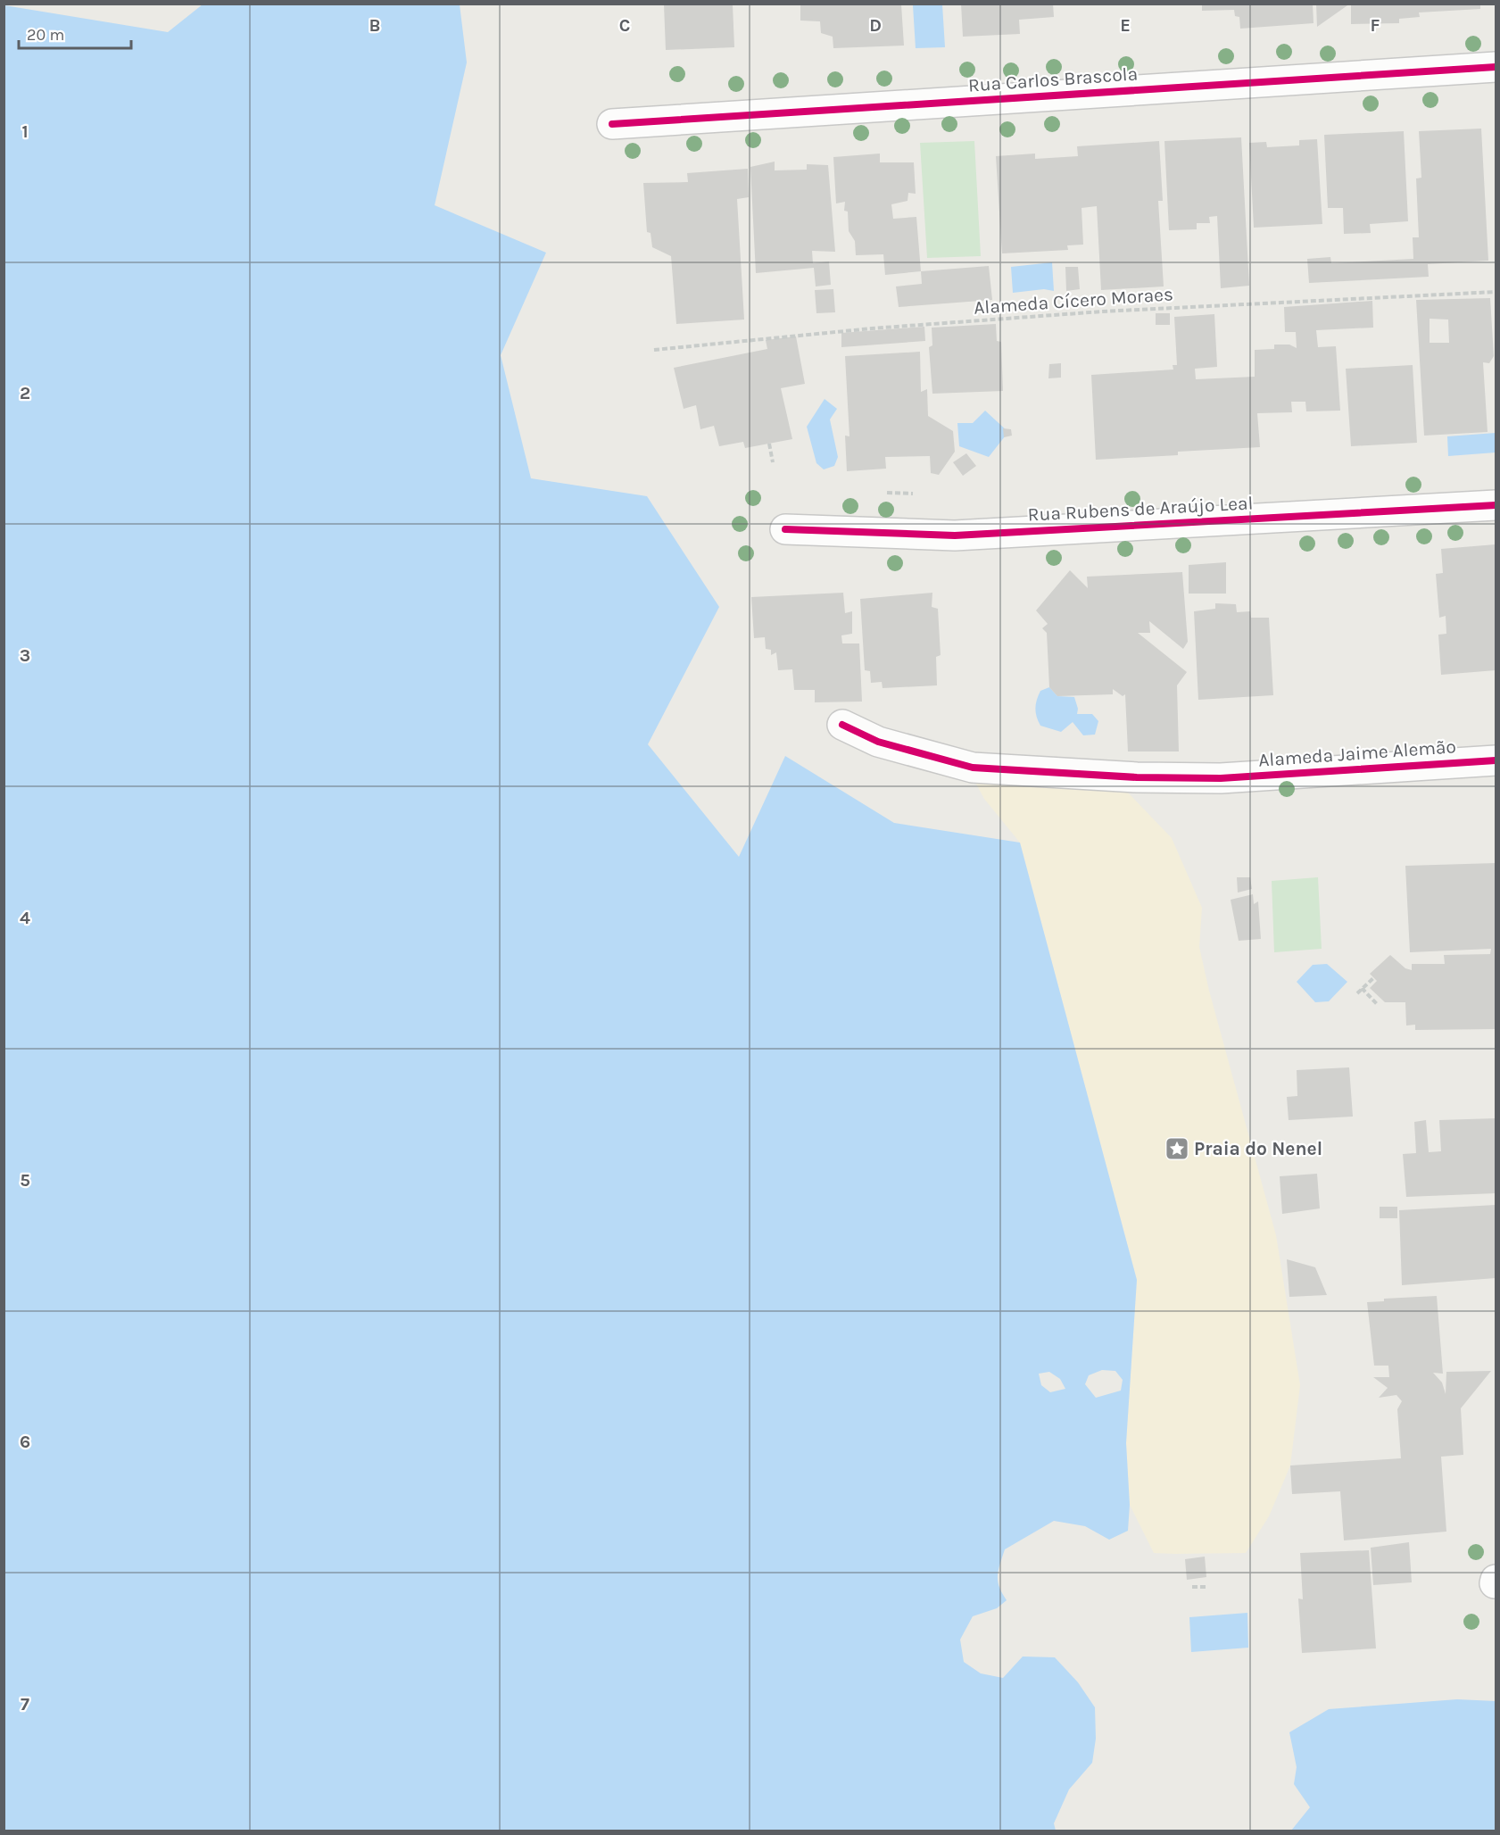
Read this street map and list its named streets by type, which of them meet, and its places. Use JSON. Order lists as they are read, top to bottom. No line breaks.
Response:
{"streets":{"street":["Rua Carlos Brascola","Rua Rubens de Araújo Leal","Alameda Jaime Alemão"],"path":["Alameda Cícero Moraes"]},"places":{"place":["Praia do Nenel"]},"scale_bar":"20 m","grid":{"columns":["B","C","D","E","F"],"rows":["1","2","3","4","5","6","7"]}}
